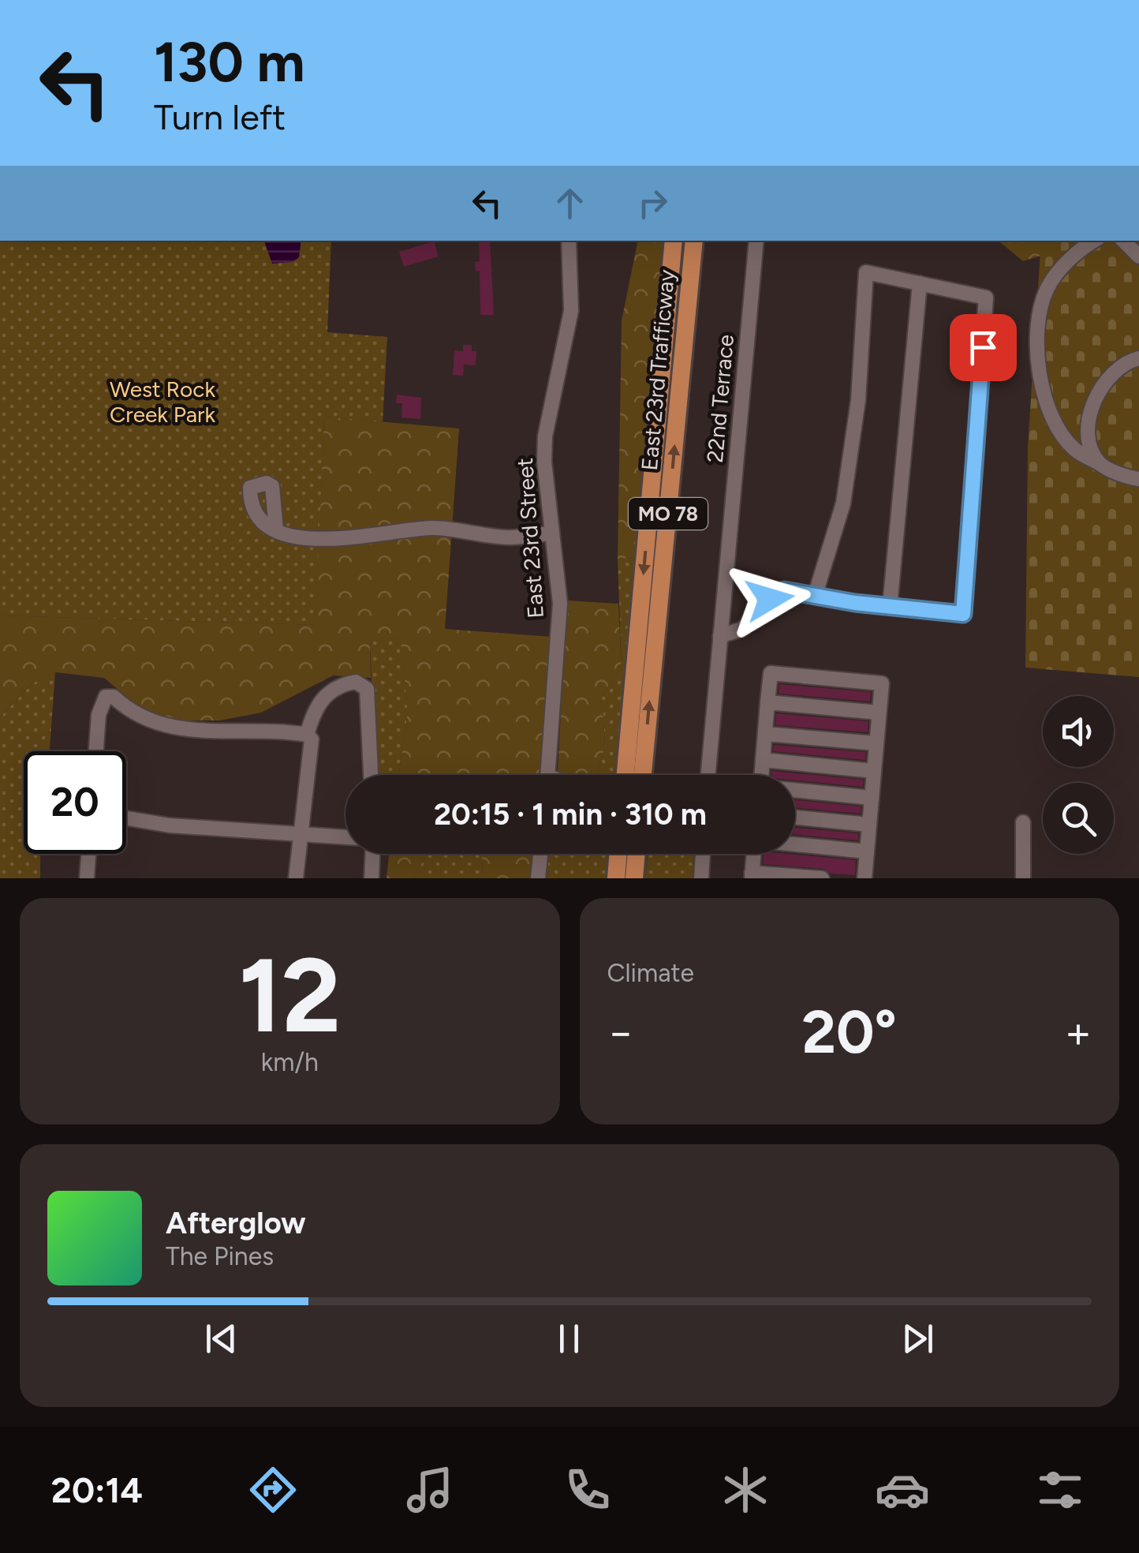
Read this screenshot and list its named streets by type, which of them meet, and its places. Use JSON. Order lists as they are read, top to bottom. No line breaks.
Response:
{"streets":{"main road":["East 23rd Trafficway","MO 78"],"street":["22nd Terrace","East 23rd Street"]},"parks":["West Rock Creek Park"],"page":{"turn":["130 m","Turn left"],"limit":"20","trip":"20:15 · 1 min · 310 m","tile":[["12","km/h"],"Climate"],"heat":["−","20°","+"],"song":["Afterglow","The Pines"],"tabs":"20:14"}}
